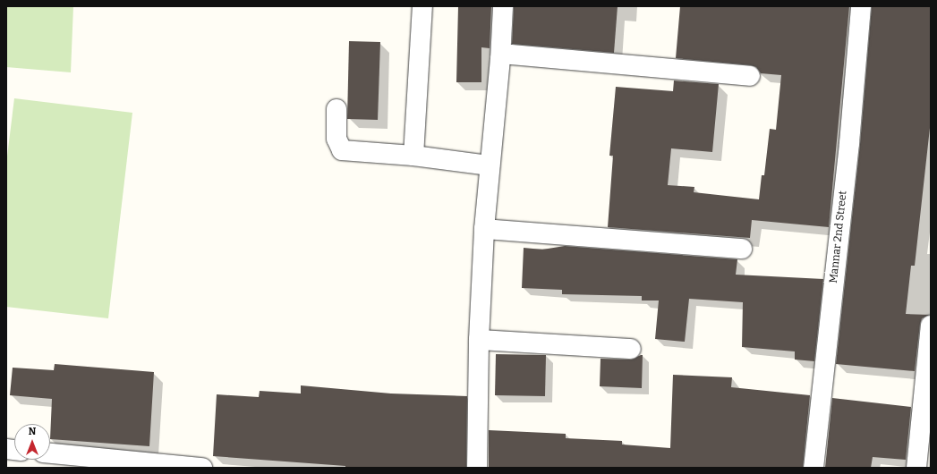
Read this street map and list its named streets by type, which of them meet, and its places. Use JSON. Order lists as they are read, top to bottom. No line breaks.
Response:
{"streets":{"street":["Mannar 2nd Street"]},"north":"top"}
